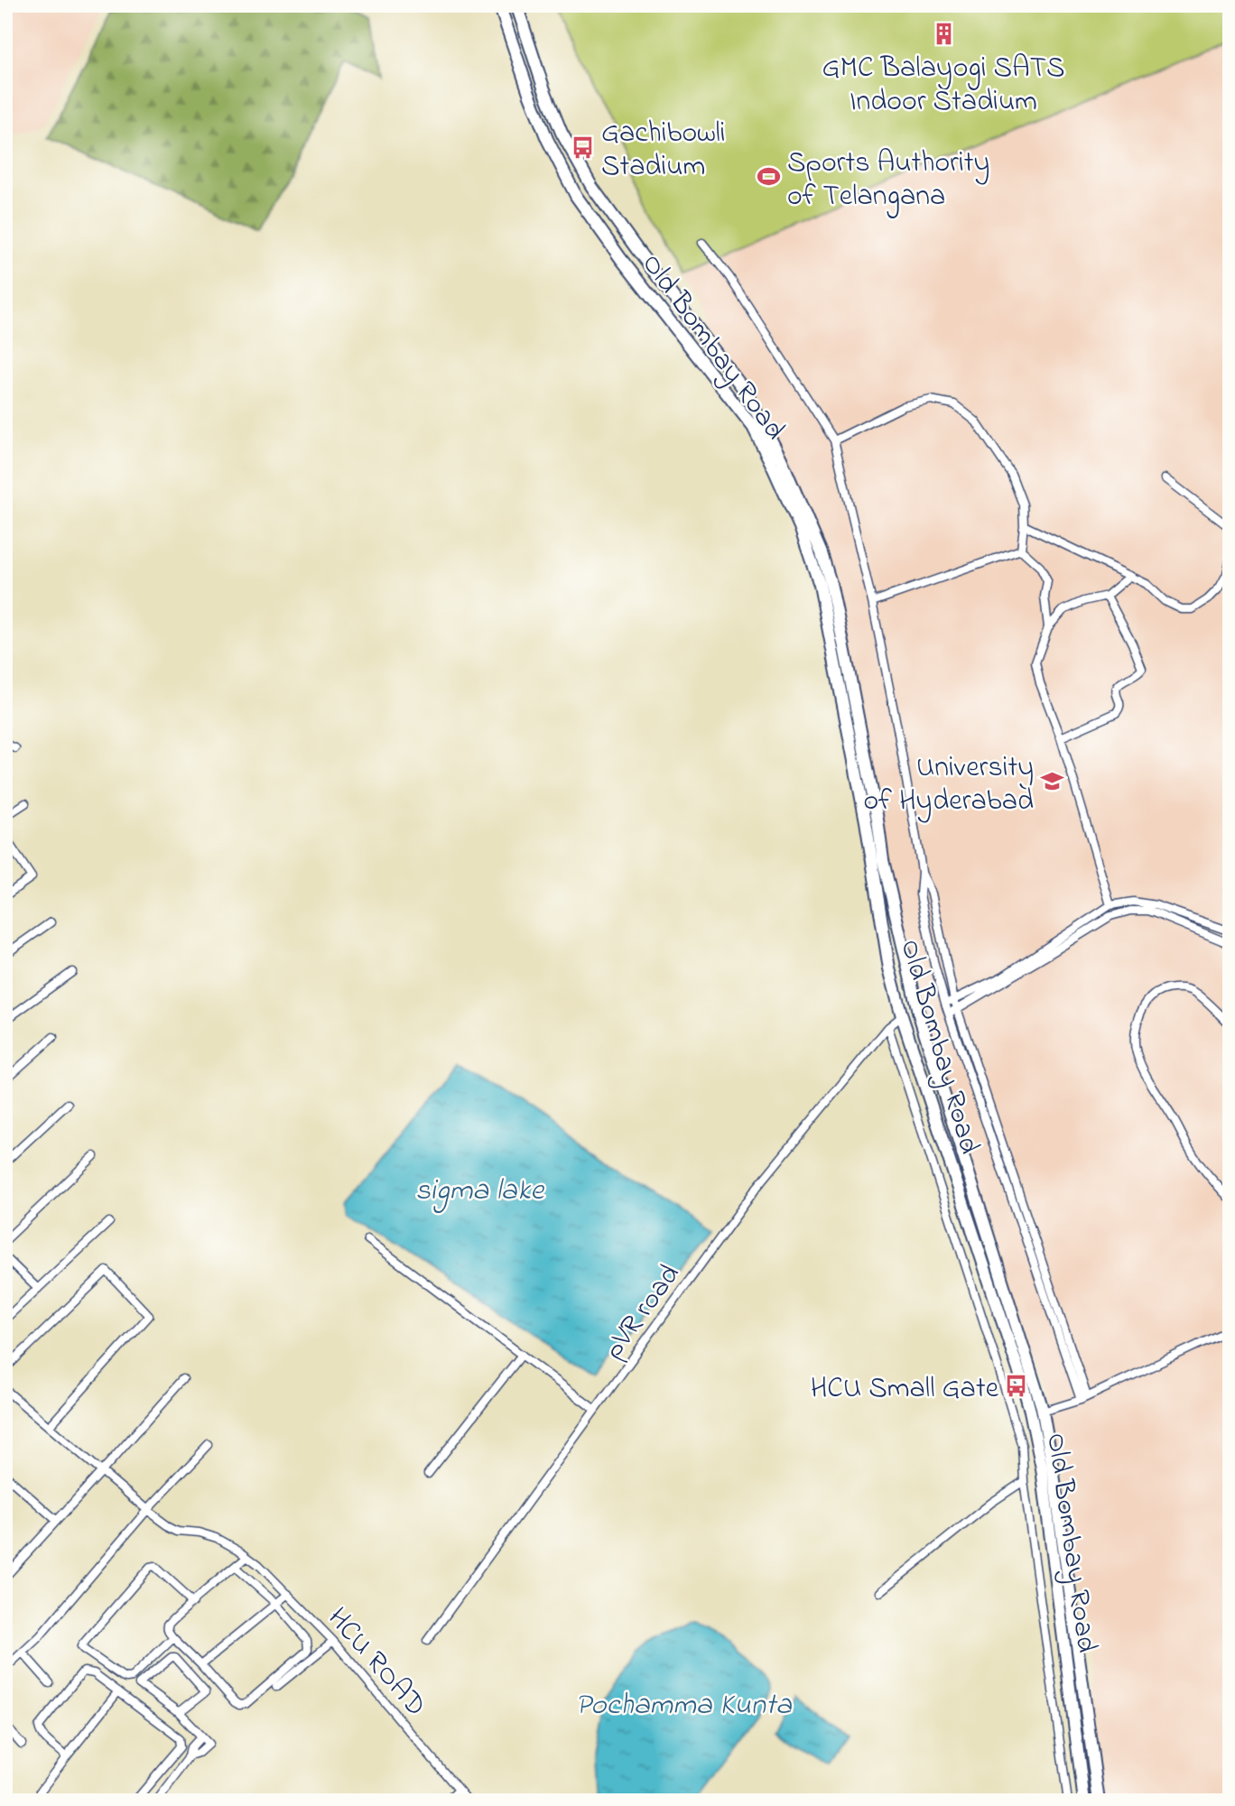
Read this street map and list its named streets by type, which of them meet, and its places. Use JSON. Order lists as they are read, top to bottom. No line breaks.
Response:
{"streets":{"main road":["Old Bombay Road"],"street":["pVR road","HCU ROAD"]},"crossings":[["Old Bombay Road","pVR road"]],"water":["sigma lake","Pochamma Kunta"],"places":{"building":["GMC Balayogi SATS Indoor Stadium"],"bus stop":["Gachibowli Stadium","HCU Small Gate"],"sports":["Sports Authority of Telangana"],"school or university":["University of Hyderabad"]}}
